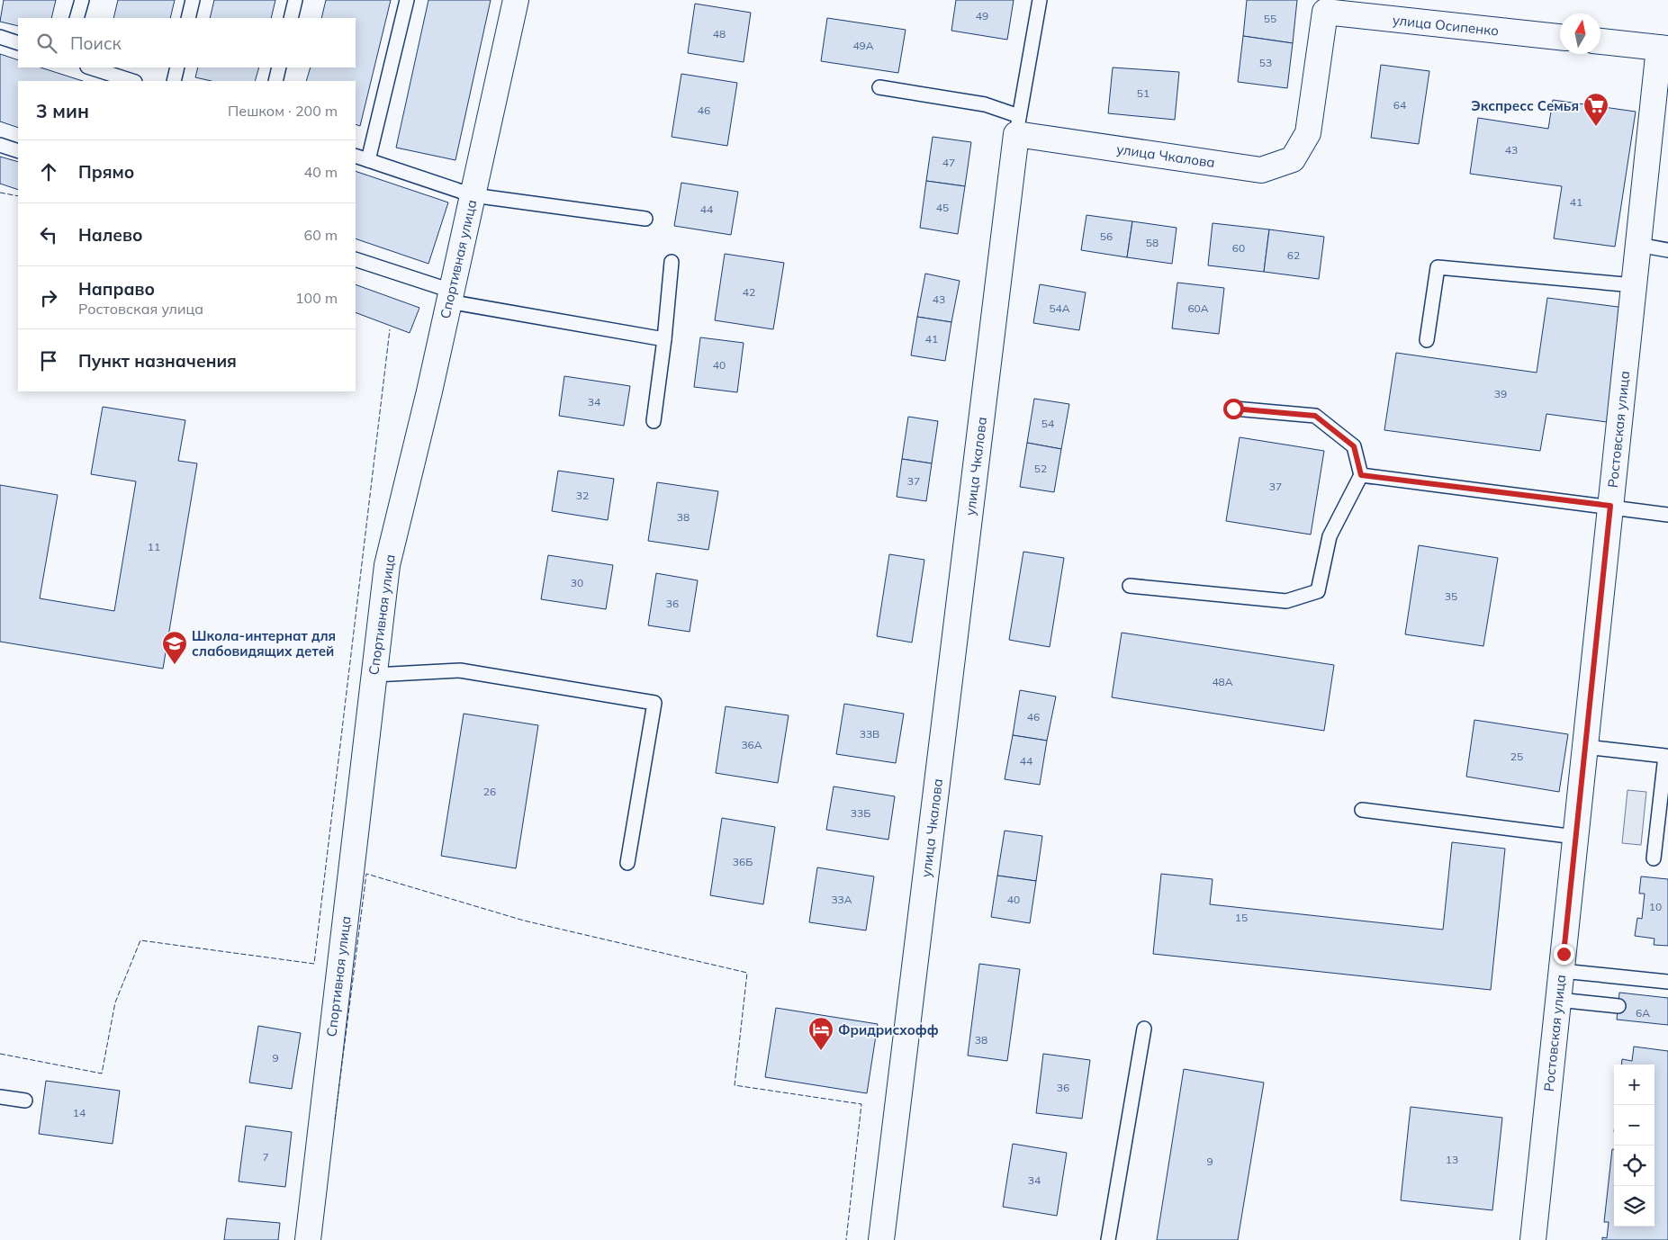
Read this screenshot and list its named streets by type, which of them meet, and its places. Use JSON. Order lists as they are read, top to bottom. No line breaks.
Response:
{"streets":{"street":["улица Осипенко","улица Чкалова","Спортивная улица","Ростовская улица"]},"crossings":[["улица Осипенко","улица Чкалова"]],"places":{"supermarket":["Экспресс Семья"],"school or university":["Школа-интернат для слабовидящих детей"],"hotel":["Фридрисхофф"]},"house_numbers":["49","55","48","49А","53","51","64","46","43","47","41","45","44","56","58","60","62","42","43","54А","60А","41","40","39","34","54","52","37","37","32","38","11","30","35","36","48А","46","33В","36А","25","44","26","33Б","36Б","33А","40","10","15","6А","38","9","36","14","7","13","9","34"],"north":"top","page":{"search":"Поиск","heading":["3 мин","Пешком · 200 m"],"list":[["Прямо","40 m"],["Налево","60 m"],["Направо","Ростовская улица","100 m"],"Пункт назначения"],"map_buttons":["+","−"]}}
